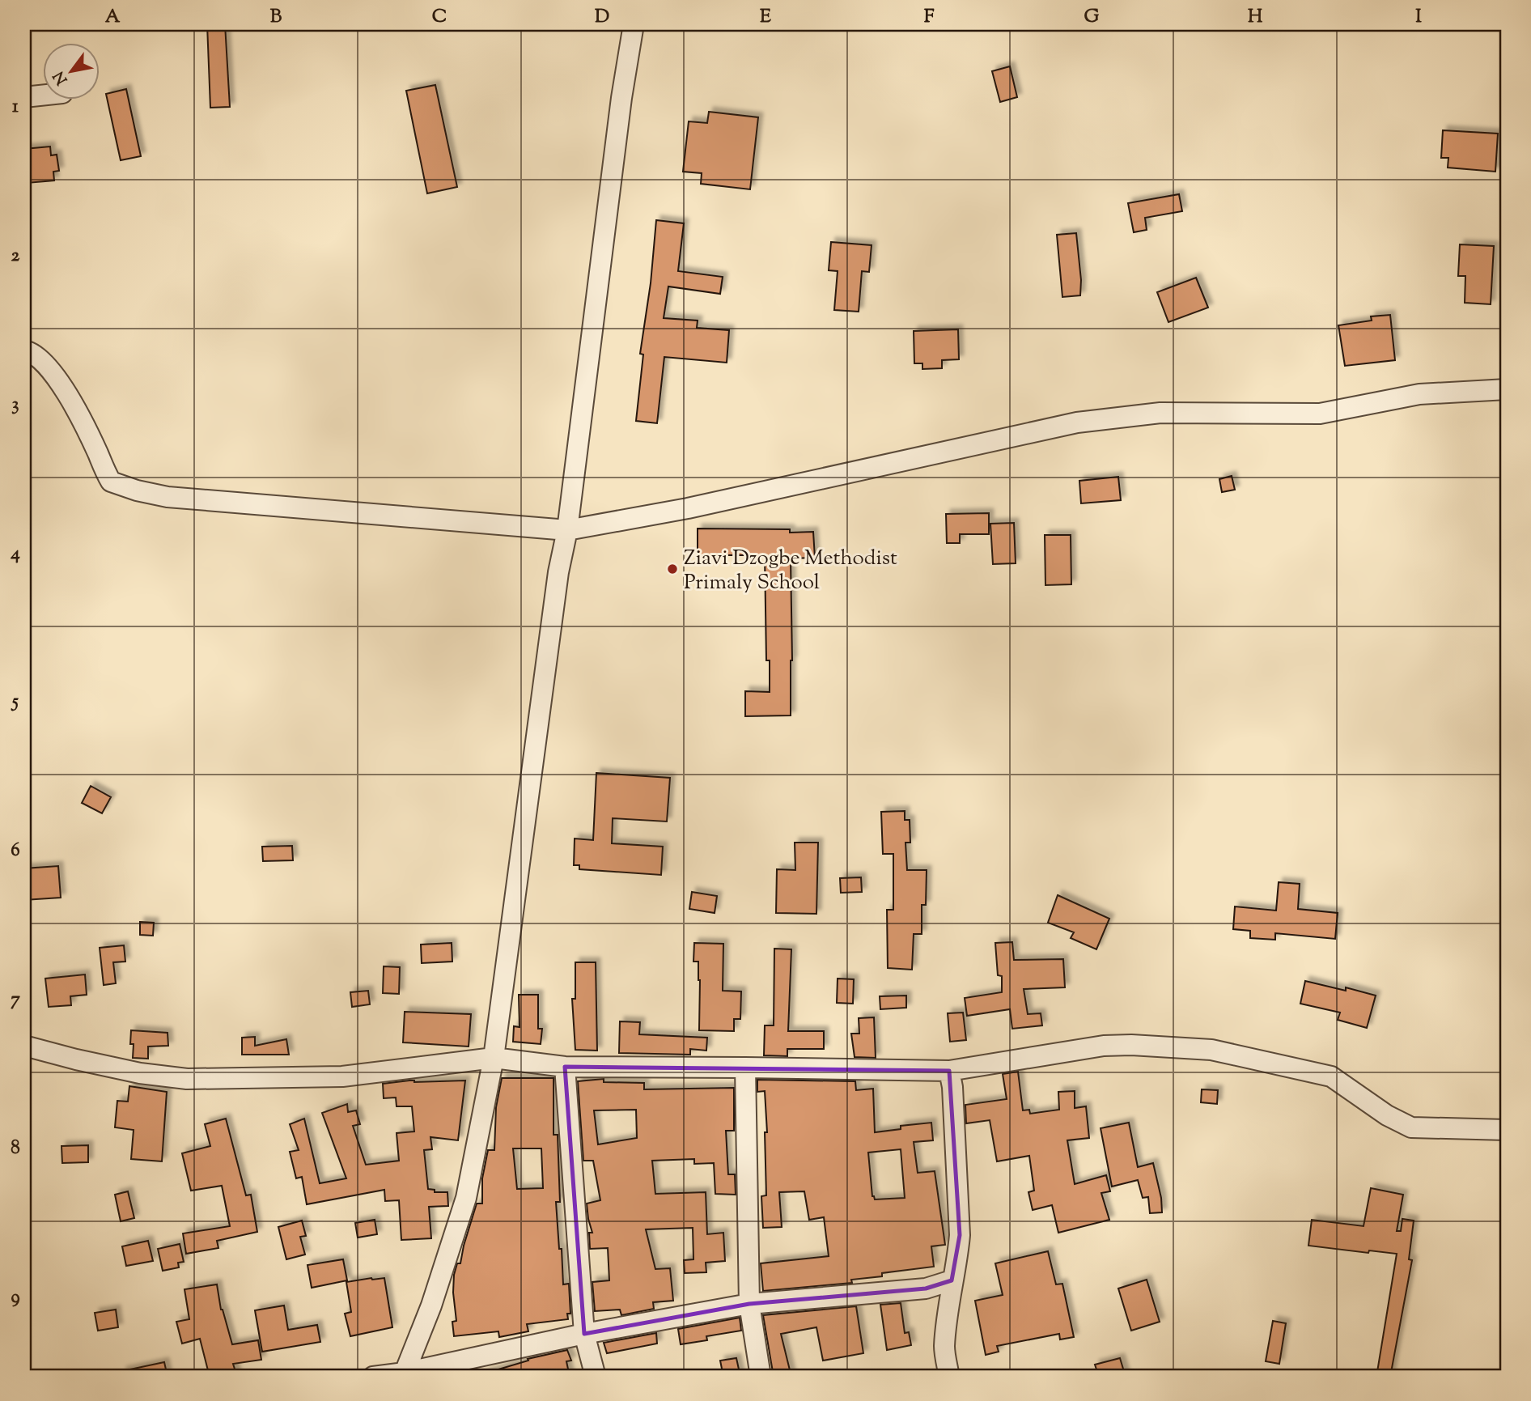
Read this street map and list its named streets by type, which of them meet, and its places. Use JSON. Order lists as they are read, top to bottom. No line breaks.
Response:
{"places":["Ziavi Dzogbe Methodist Primaly School"],"north":"bottom left","grid":{"columns":["A","B","C","D","E","F","G","H","I"],"rows":["1","2","3","4","5","6","7","8","9"]}}
